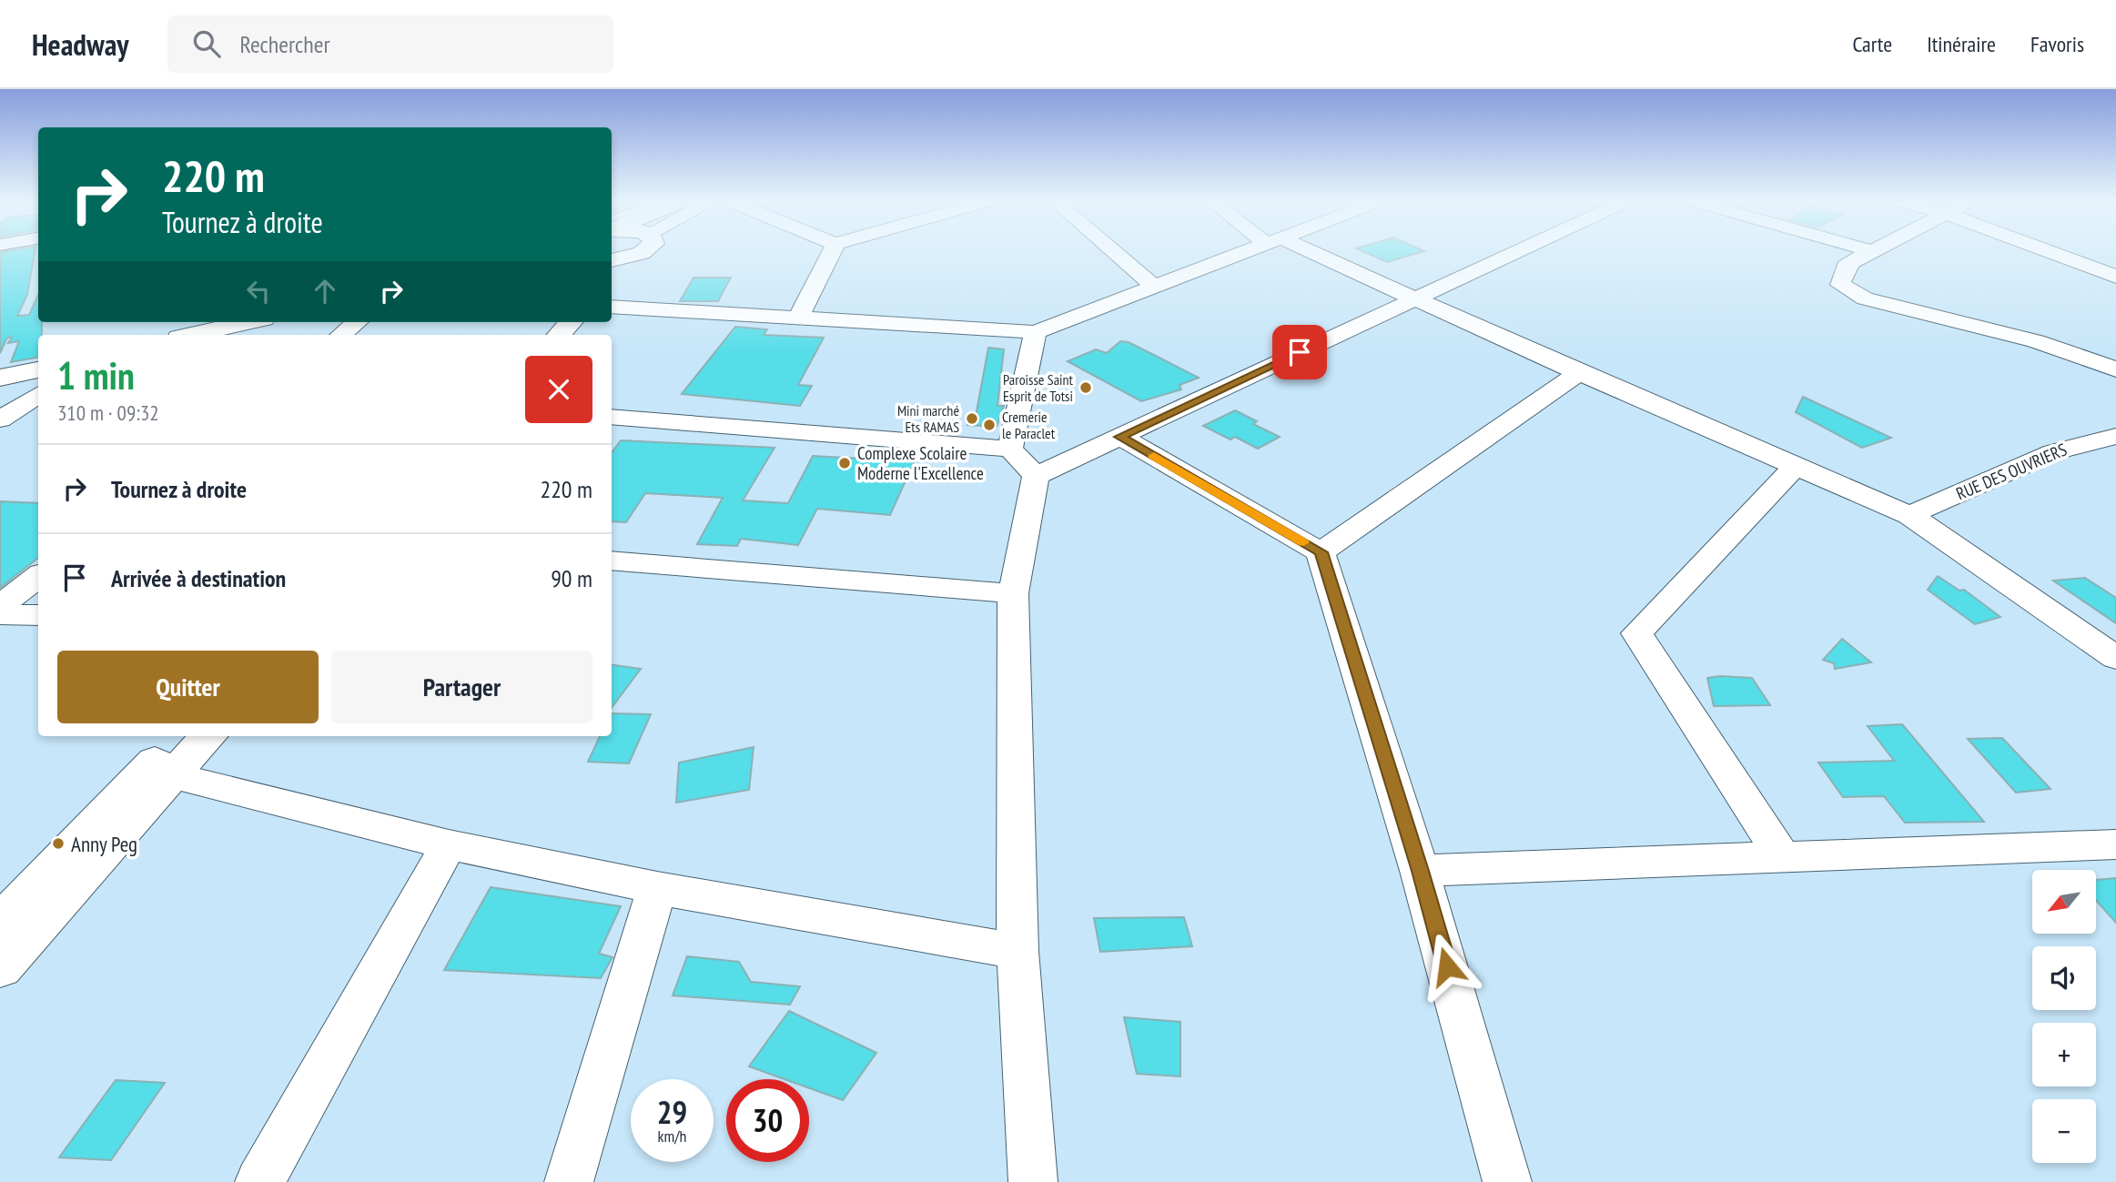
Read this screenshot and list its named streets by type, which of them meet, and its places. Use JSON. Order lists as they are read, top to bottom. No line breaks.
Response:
{"streets":{"street":["RUE DES OUVRIERS"]},"places":["Paroisse Saint Esprit de Totsi","Mini marché Ets RAMAS","Cremerie le Paraclet","Complexe Scolaire Moderne l'Excellence","Anny Peg"],"north":"bottom left","page":{"header":"Headway","search":"Rechercher","nav":["Carte","Itinéraire","Favoris"],"turn":["220 m","Tournez à droite"],"heading":["1 min","310 m · 09:32"],"list":[{"name":"Tournez à droite","value":"220 m"},{"name":"Arrivée à destination","value":"90 m"}],"buttons":["Quitter","Partager"],"map_buttons":["+","−"],"speed":"29 km/h","limit":"30"}}
